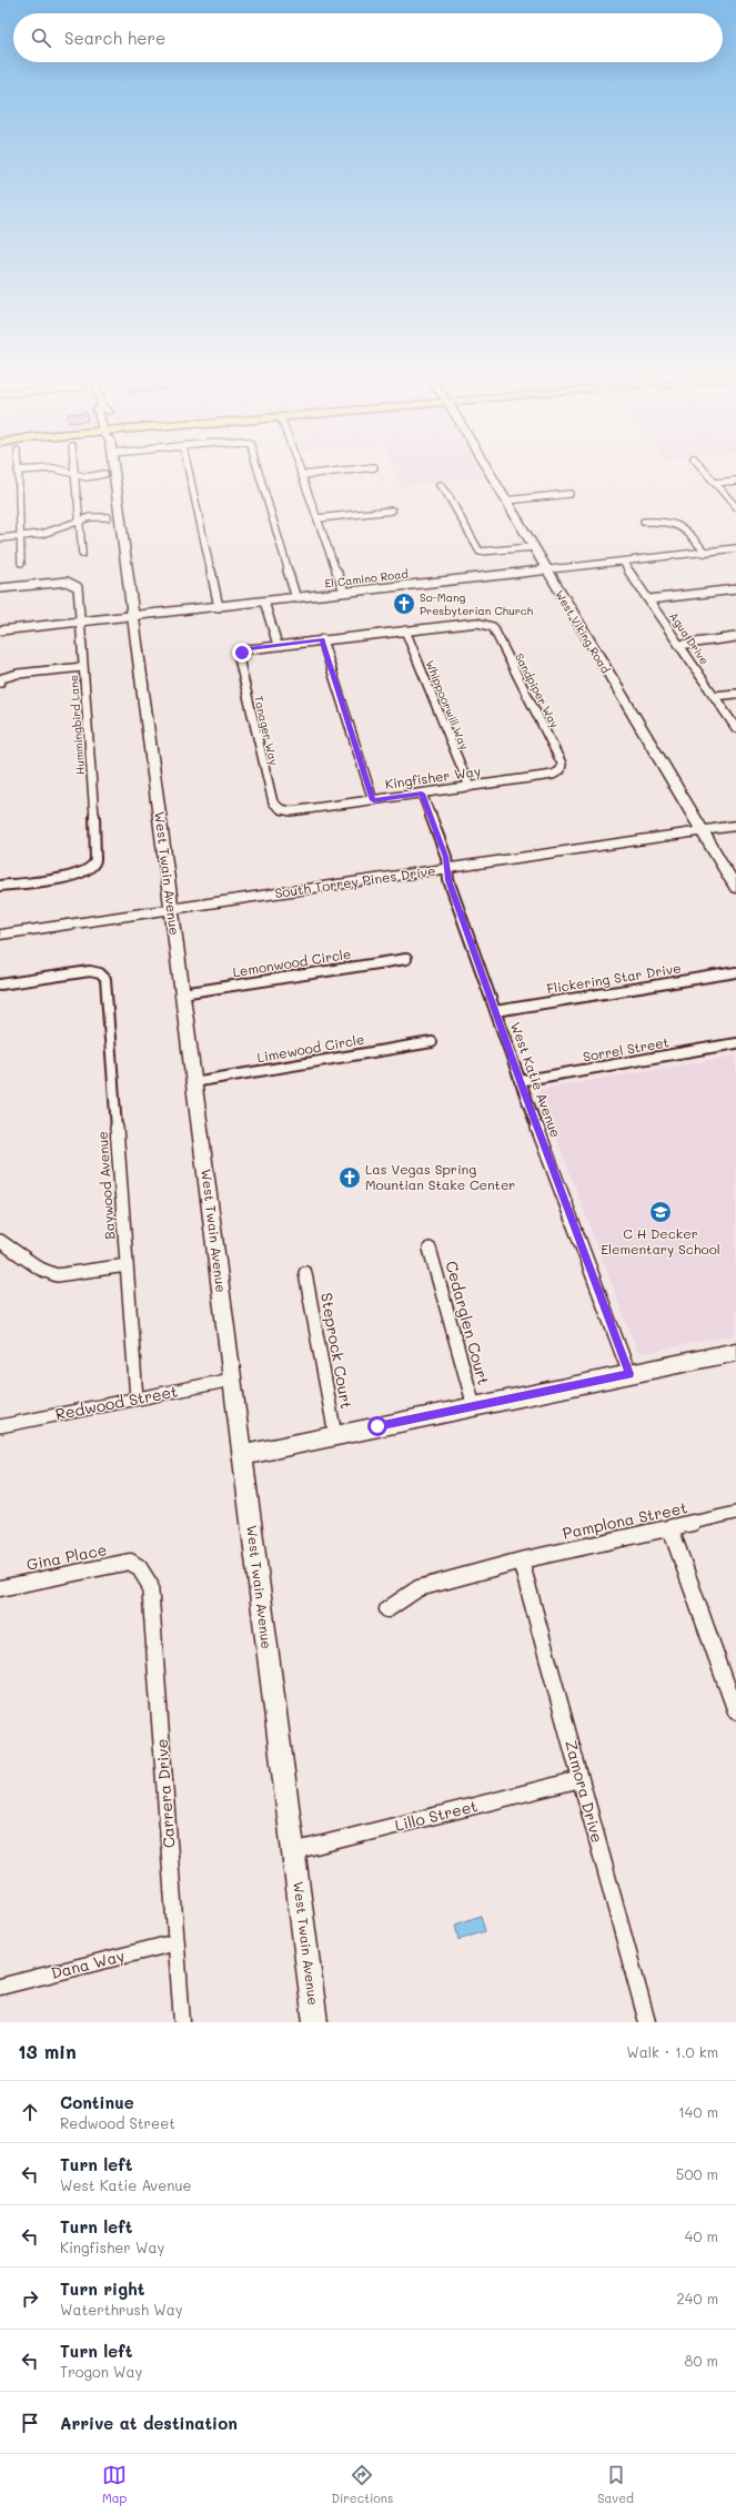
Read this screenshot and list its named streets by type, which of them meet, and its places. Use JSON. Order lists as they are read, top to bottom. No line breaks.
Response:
{"streets":{"street":["El Camino Road","West Viking Road","Agua Drive","Sandpiper Way","Whippoorwill Way","Hummingbird Lane","Tanager Way","Kingfisher Way","West Twain Avenue","South Torrey Pines Drive","Lemonwood Circle","Flickering Star Drive","Limewood Circle","Sorrel Street","West Katie Avenue","Baywood Avenue","Cedarglen Court","Steprock Court","Redwood Street","Pamplona Street","Gina Place","Zamora Drive","Carrera Drive","Lillo Street","Dana Way"]},"crossings":[["El Camino Road","West Viking Road"],["El Camino Road","Agua Drive"],["El Camino Road","Hummingbird Lane"],["El Camino Road","West Twain Avenue"],["West Viking Road","South Torrey Pines Drive"],["Sandpiper Way","Whippoorwill Way"],["Sandpiper Way","Kingfisher Way"],["Whippoorwill Way","Kingfisher Way"],["Tanager Way","Kingfisher Way"],["Kingfisher Way","West Katie Avenue"],["West Twain Avenue","South Torrey Pines Drive"],["West Twain Avenue","Lemonwood Circle"],["West Twain Avenue","Limewood Circle"],["West Twain Avenue","Redwood Street"],["West Twain Avenue","Lillo Street"],["South Torrey Pines Drive","West Katie Avenue"],["Flickering Star Drive","West Katie Avenue"],["Sorrel Street","West Katie Avenue"],["Baywood Avenue","Redwood Street"],["Pamplona Street","Zamora Drive"],["Gina Place","Carrera Drive"],["Zamora Drive","Lillo Street"],["Carrera Drive","Dana Way"]],"places":{"church":["So-Mang Presbyterian Church","Las Vegas Spring Mountian Stake Center"],"school or university":["C H Decker Elementary School"]},"page":{"search":"Search here","heading":["13 min","Walk · 1.0 km"],"list":[["Continue","Redwood Street","140 m"],["Turn left","West Katie Avenue","500 m"],["Turn left","Kingfisher Way","40 m"],["Turn right","Waterthrush Way","240 m"],["Turn left","Trogon Way","80 m"],"Arrive at destination"],"nav":["Map","Directions","Saved"]}}
